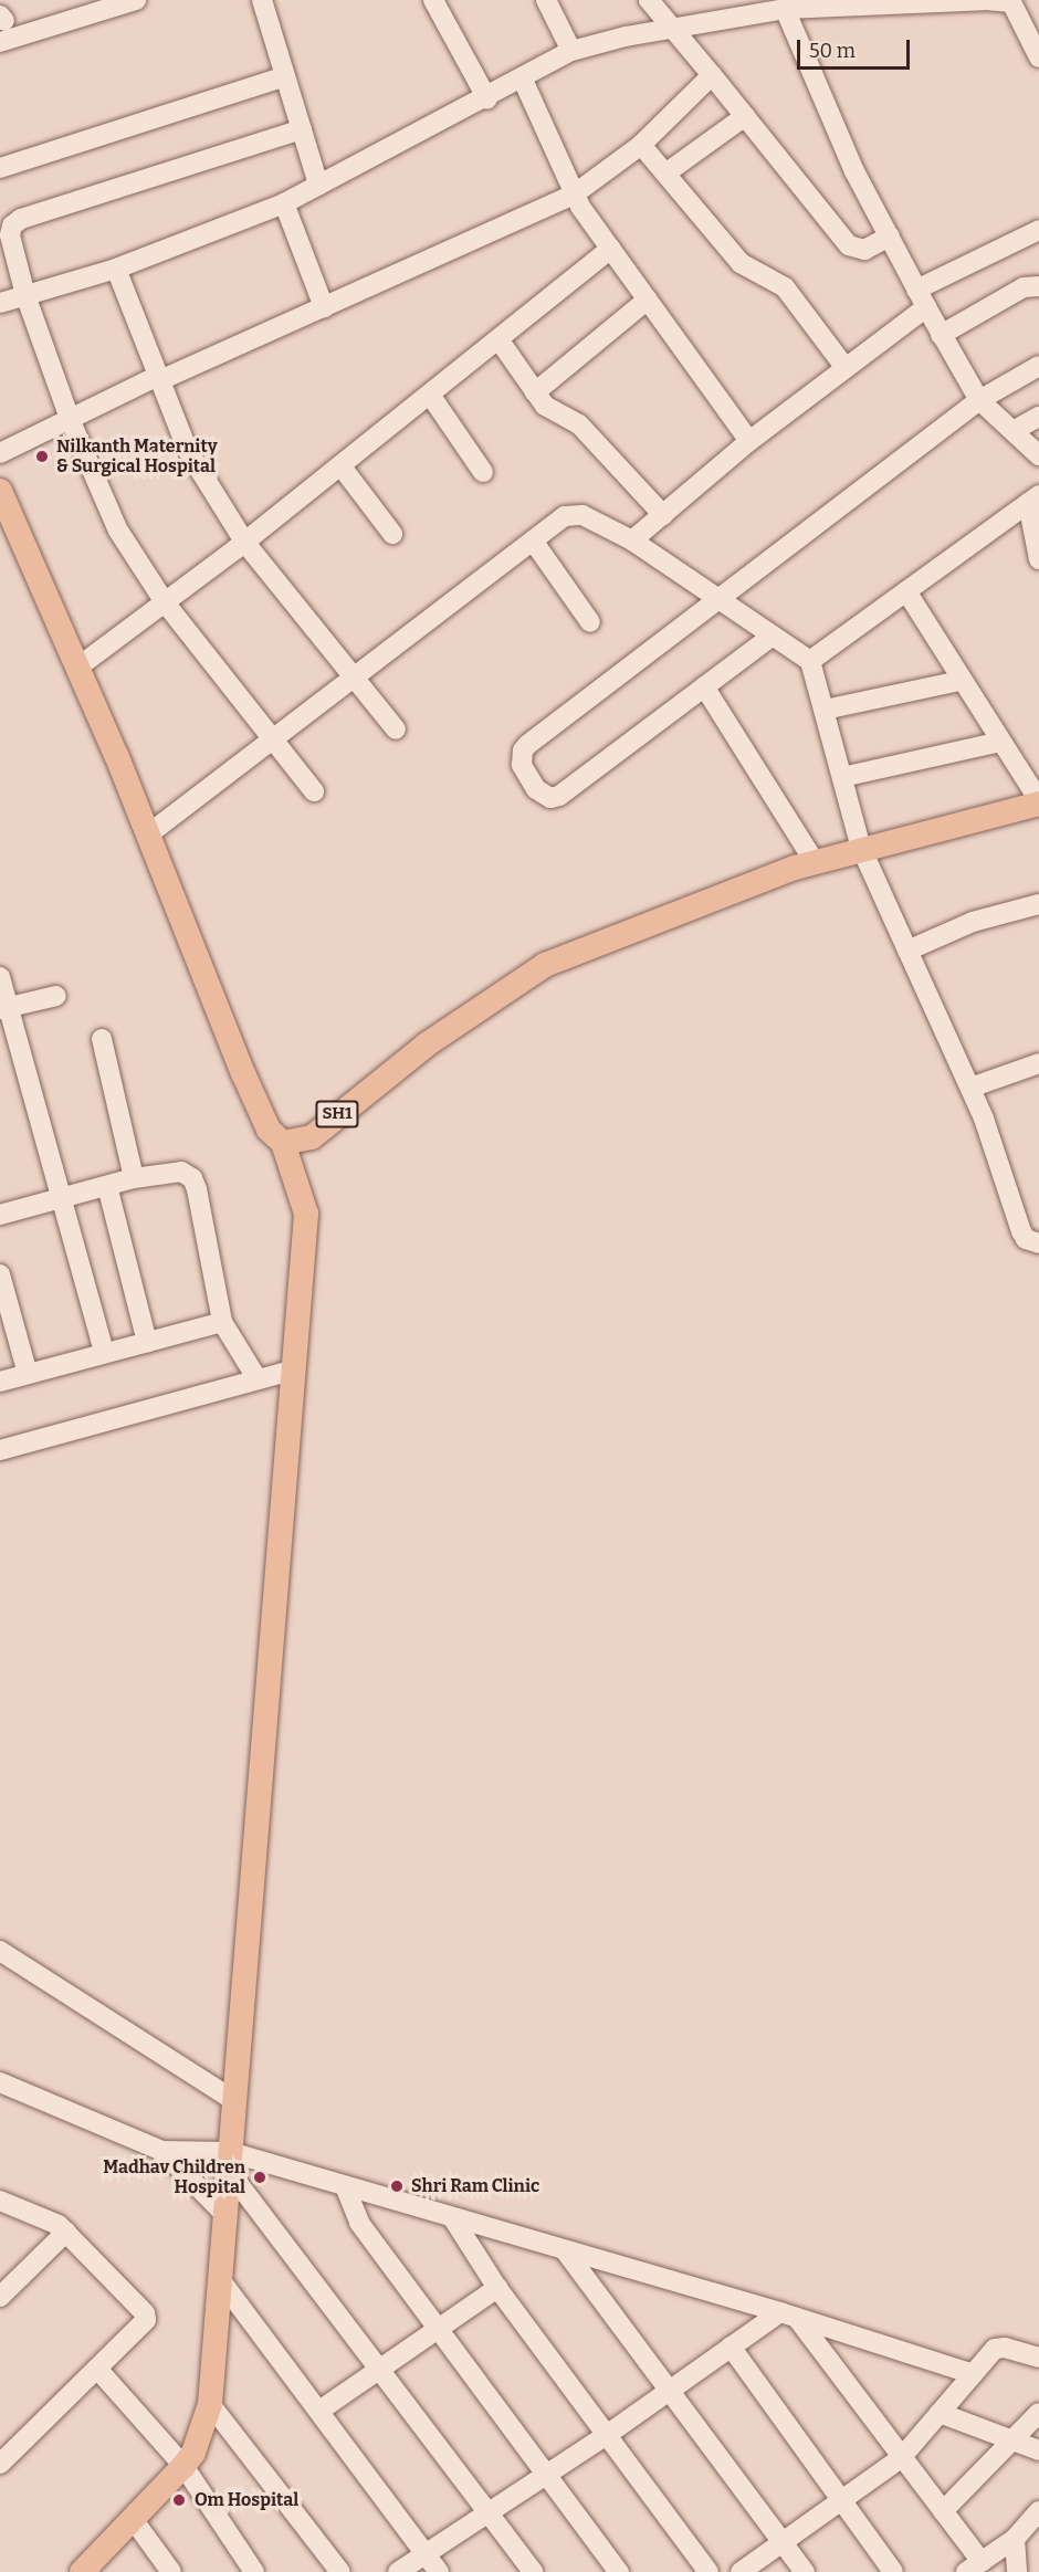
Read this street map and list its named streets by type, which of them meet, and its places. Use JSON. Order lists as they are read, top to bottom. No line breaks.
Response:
{"streets":{"main road":["SH1"]},"places":["Nilkanth Maternity & Surgical Hospital","Madhav Children Hospital","Shri Ram Clinic","Om Hospital"],"scale_bar":"50 m"}
